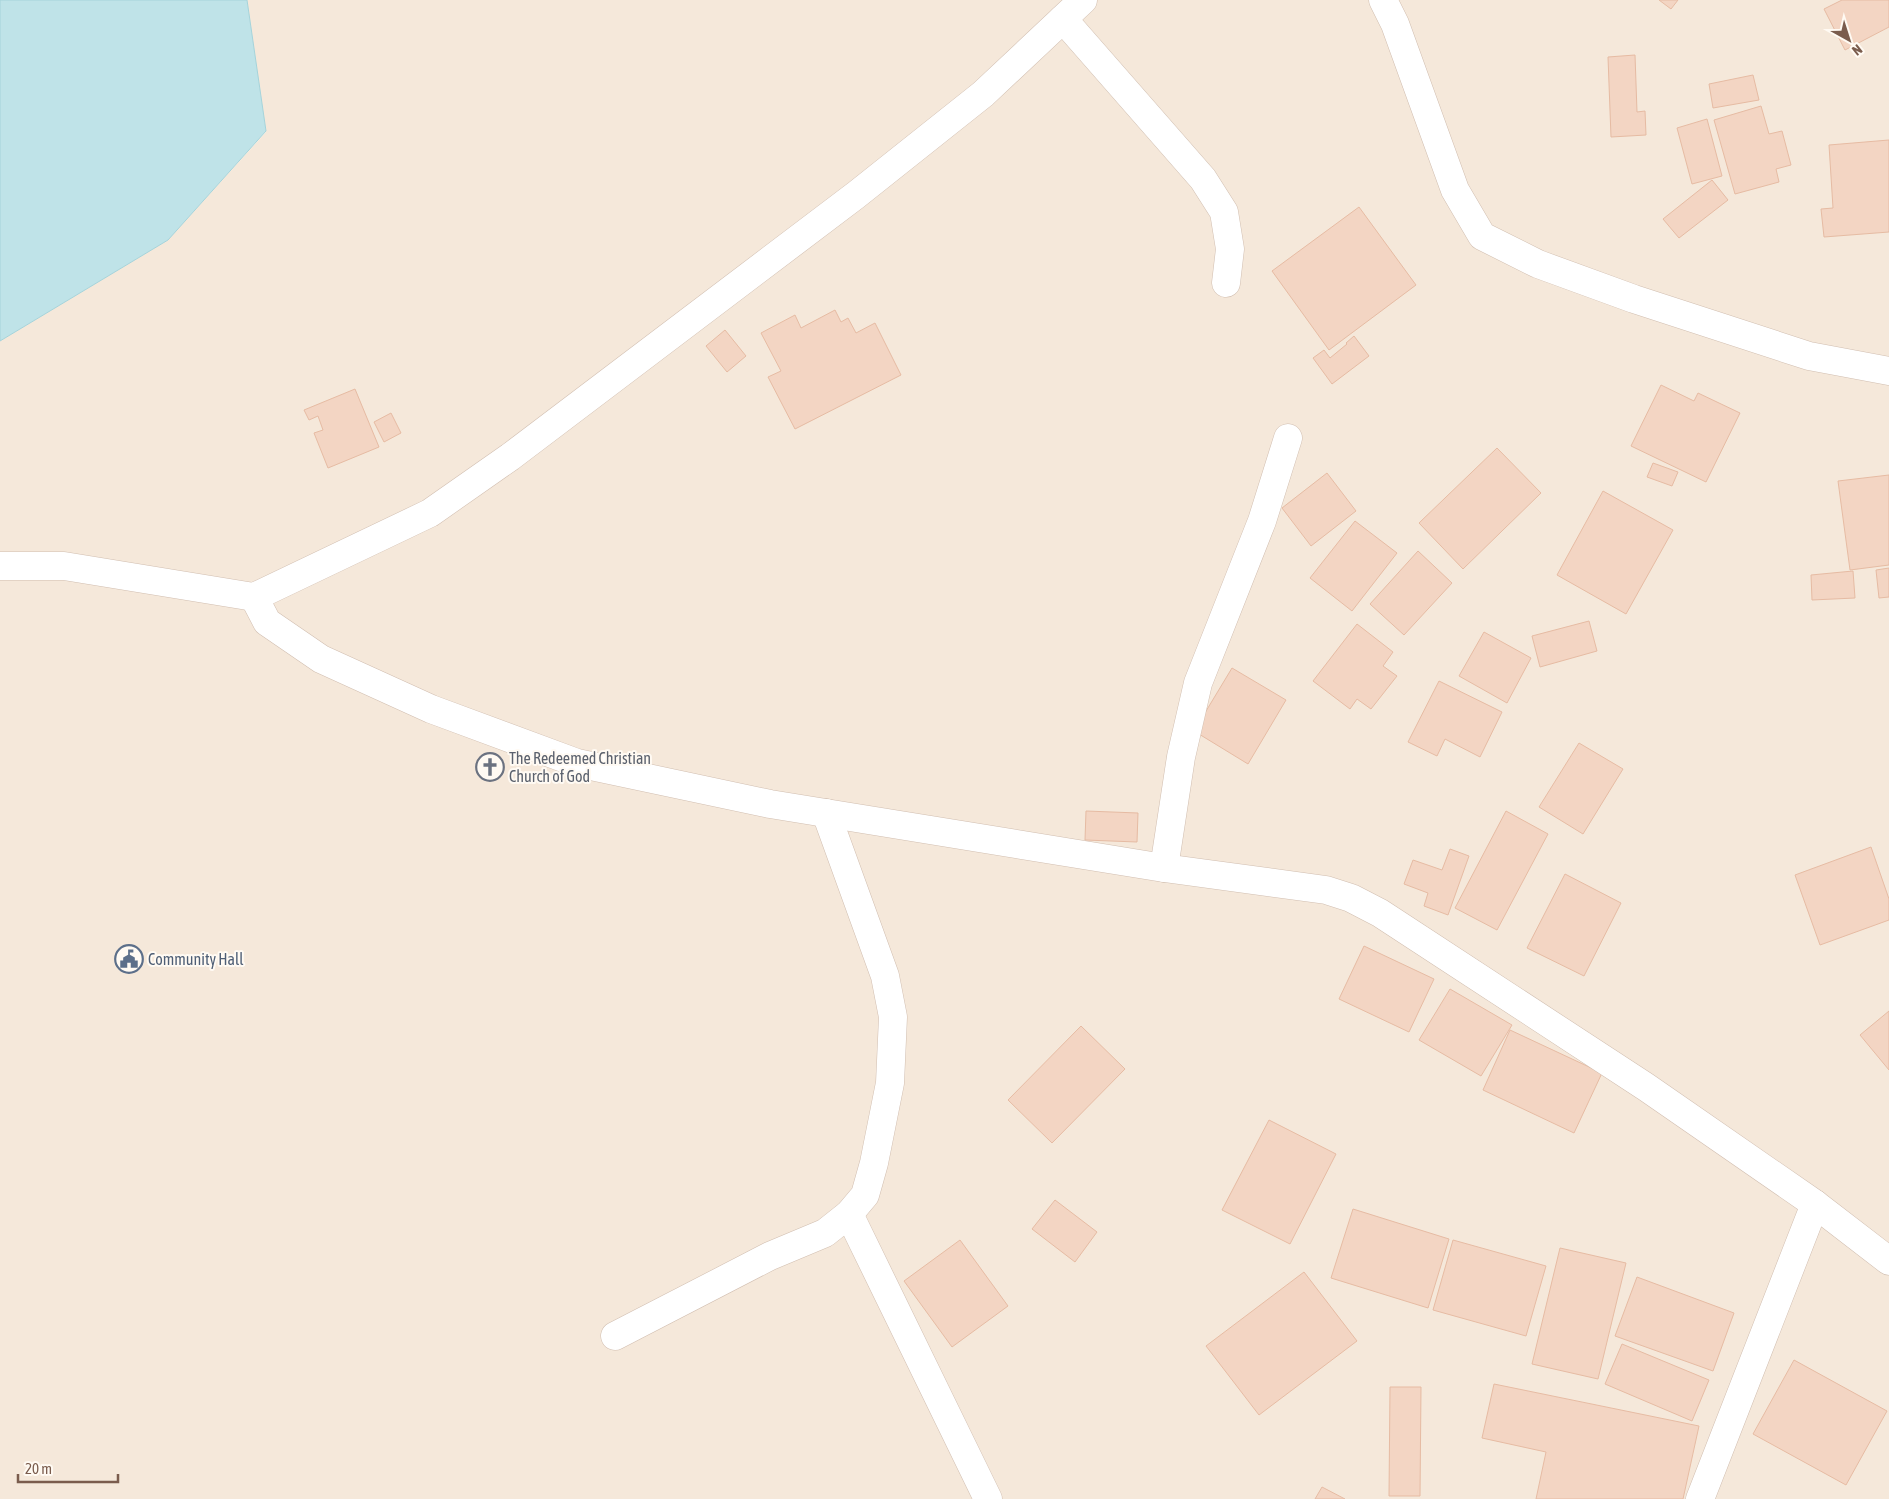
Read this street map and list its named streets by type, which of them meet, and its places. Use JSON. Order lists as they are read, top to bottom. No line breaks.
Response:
{"places":{"church":["The Redeemed Christian Church of God"],"public building":["Community Hall"]},"scale_bar":"20 m","north":"bottom right"}
